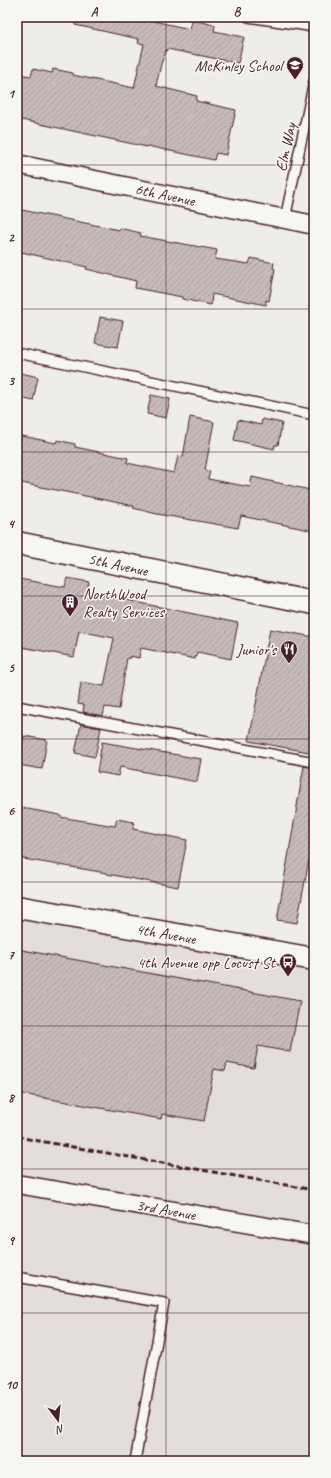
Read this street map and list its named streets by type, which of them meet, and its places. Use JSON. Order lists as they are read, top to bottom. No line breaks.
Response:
{"streets":{"main road":["5th Avenue","4th Avenue"],"street":["6th Avenue","3rd Avenue"],"lane":["Elm Way"]},"crossings":[["Elm Way","6th Avenue"]],"places":{"school or university":["McKinley School"],"building":["NorthWood Realty Services"],"restaurant":["Junior's"],"bus stop":["4th Avenue opp Locust St"]},"north":"bottom","grid":{"columns":["A","B"],"rows":["1","2","3","4","5","6","7","8","9","10"]}}
